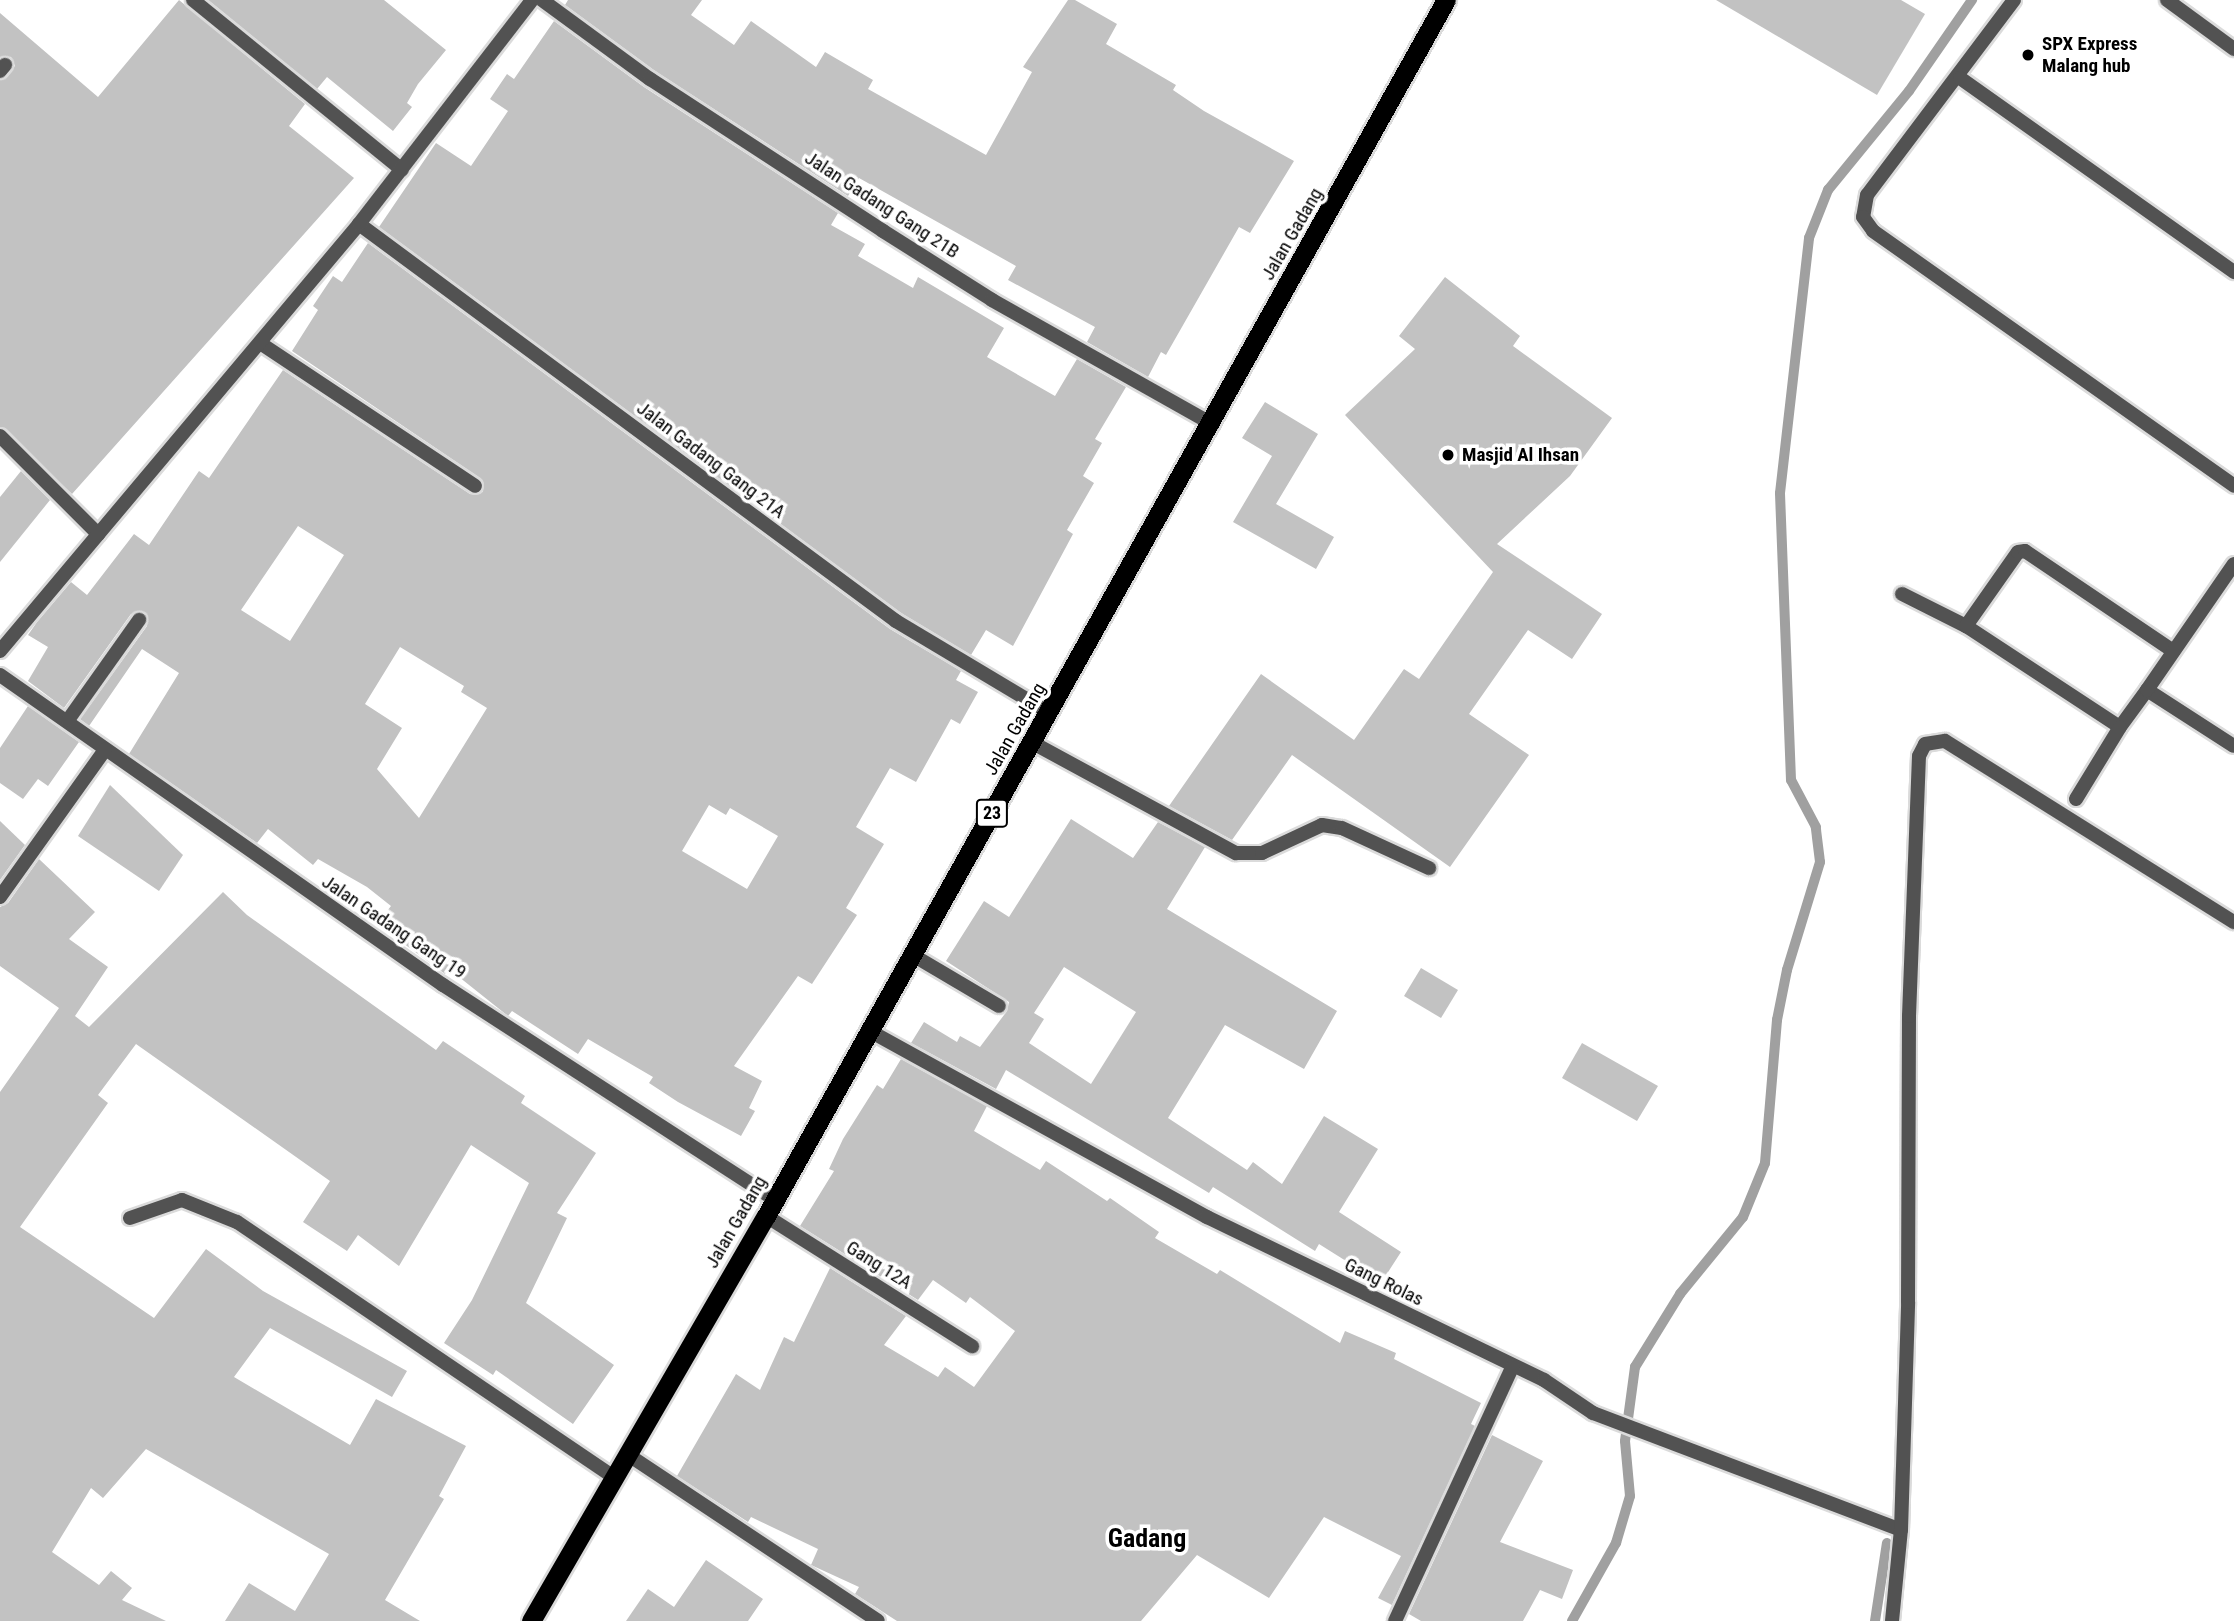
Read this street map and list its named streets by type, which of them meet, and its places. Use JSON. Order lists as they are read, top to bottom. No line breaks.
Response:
{"streets":{"highway":["Jalan Gadang","23"],"street":["Jalan Gadang Gang 21B","Jalan Gadang Gang 21A","Jalan Gadang Gang 19","Gang 12A","Gang Rolas"]},"crossings":[["Jalan Gadang Gang 21B","Jalan Gadang"],["Jalan Gadang","Jalan Gadang Gang 21A"],["Jalan Gadang","Jalan Gadang Gang 19"],["Jalan Gadang","Gang 12A"],["Jalan Gadang","Gang Rolas"],["Jalan Gadang Gang 19","Gang 12A"]],"districts":["Gadang"],"places":["SPX Express Malang hub","Masjid Al Ihsan"]}
